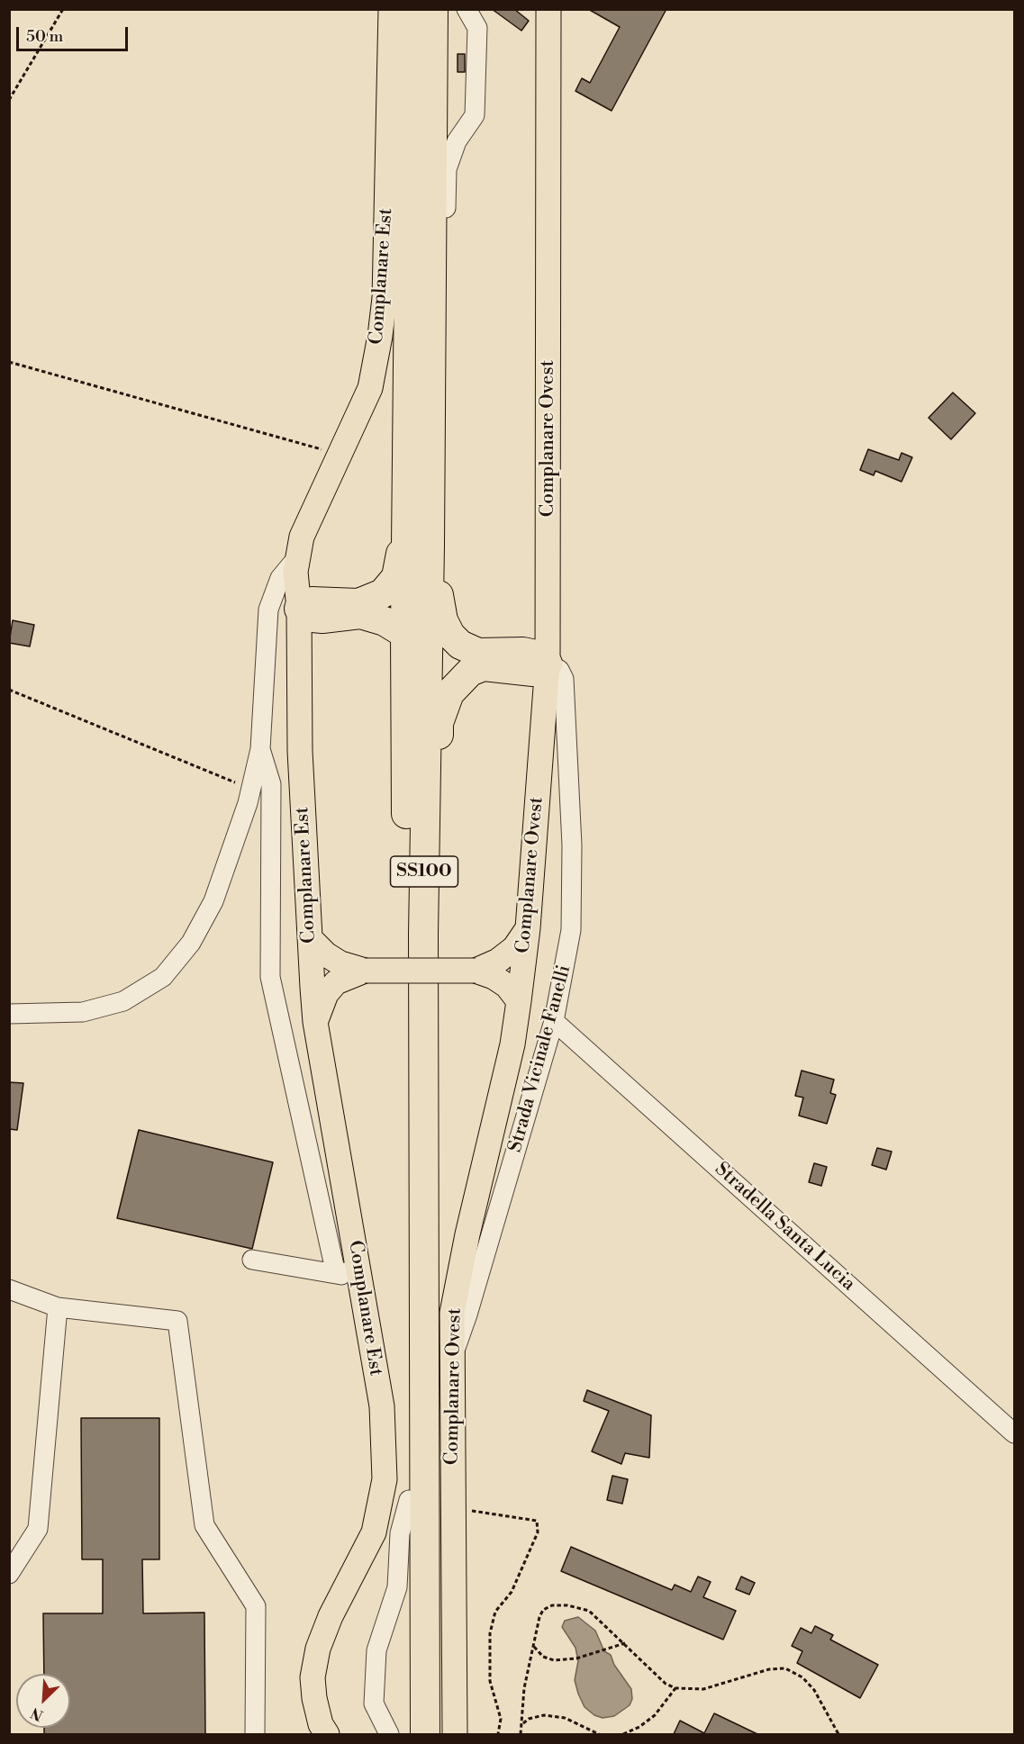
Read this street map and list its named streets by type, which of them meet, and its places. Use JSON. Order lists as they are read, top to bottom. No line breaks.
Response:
{"streets":{"highway":["SS100"],"main road":["Complanare Est","Complanare Ovest"],"street":["Strada Vicinale Fanelli","Stradella Santa Lucia"]},"crossings":[["Complanare Est","SS100"],["Complanare Ovest","SS100"],["Complanare Ovest","Strada Vicinale Fanelli"],["SS100","Strada Vicinale Fanelli"],["Strada Vicinale Fanelli","Stradella Santa Lucia"]],"scale_bar":"50 m","north":"bottom left"}
